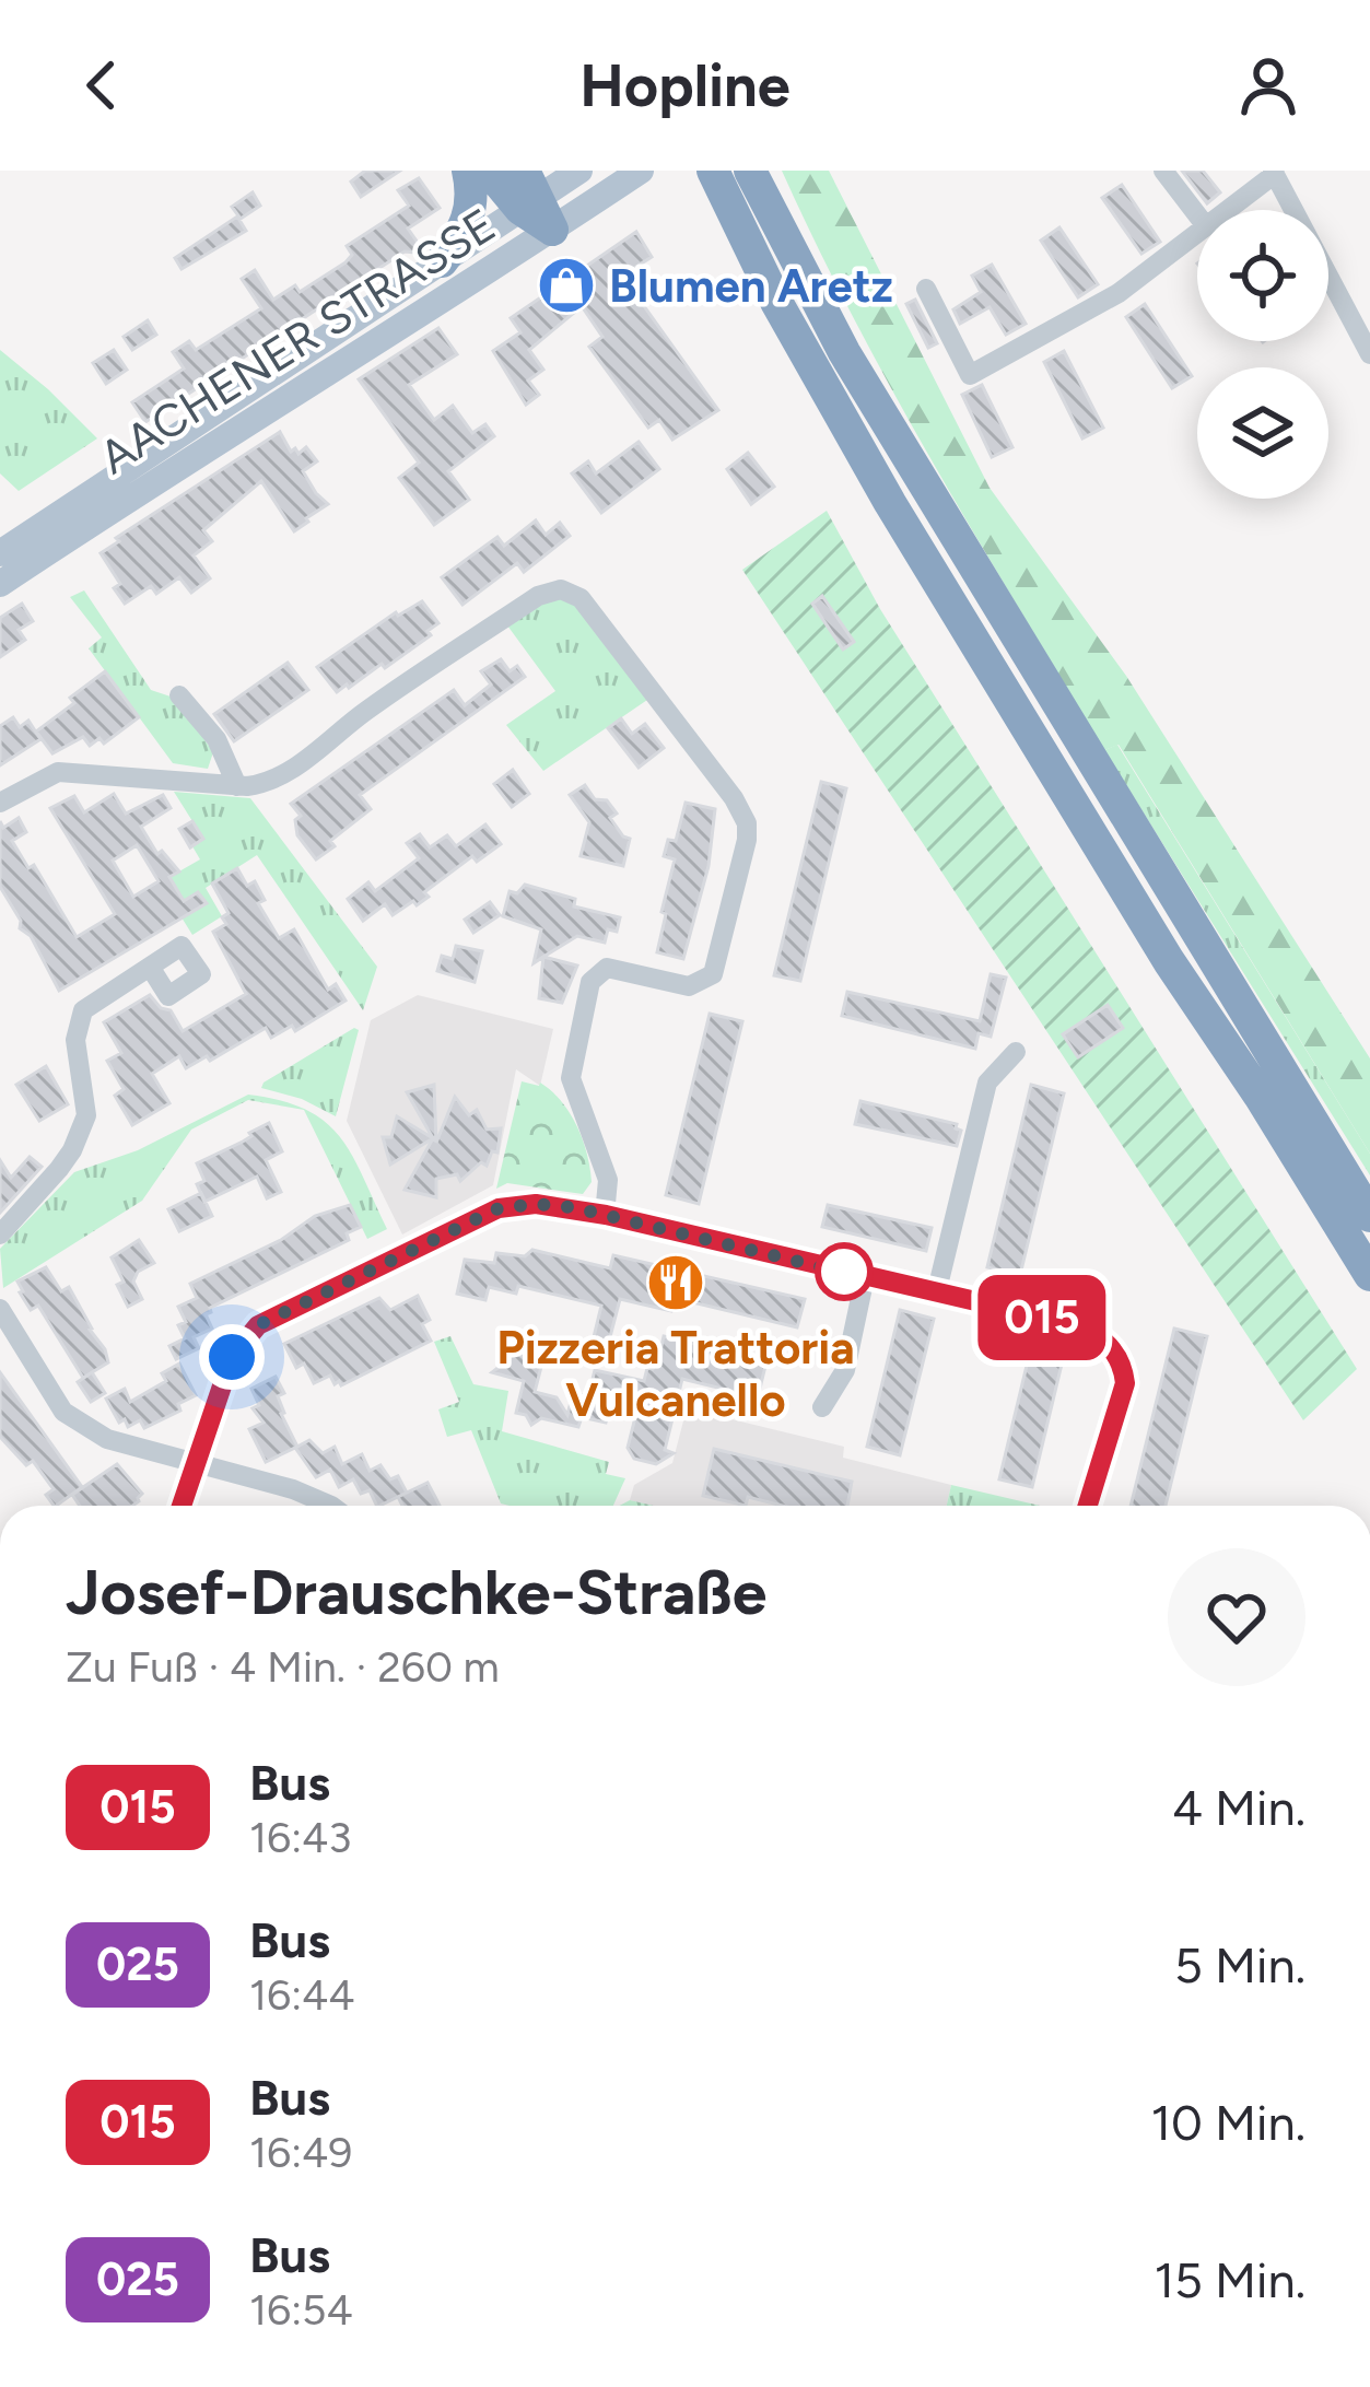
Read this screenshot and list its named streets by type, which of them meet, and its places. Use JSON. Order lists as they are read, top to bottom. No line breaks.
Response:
{"streets":{"main road":["AACHENER STRASSE"]},"places":{"shop":["Blumen Aretz"],"restaurant":["Pizzeria Trattoria Vulcanello"]},"lines":["bus line 015"],"page":{"header":"Hopline","on_map":"015","heading":["Josef-Drauschke-Straße","Zu Fuß · 4 Min. · 260 m"],"list":[{"mark":"015","name":"Bus","note":"16:43","value":"4 Min."},{"mark":"025","name":"Bus","note":"16:44","value":"5 Min."},{"mark":"015","name":"Bus","note":"16:49","value":"10 Min."},{"mark":"025","name":"Bus","note":"16:54","value":"15 Min."}]}}
